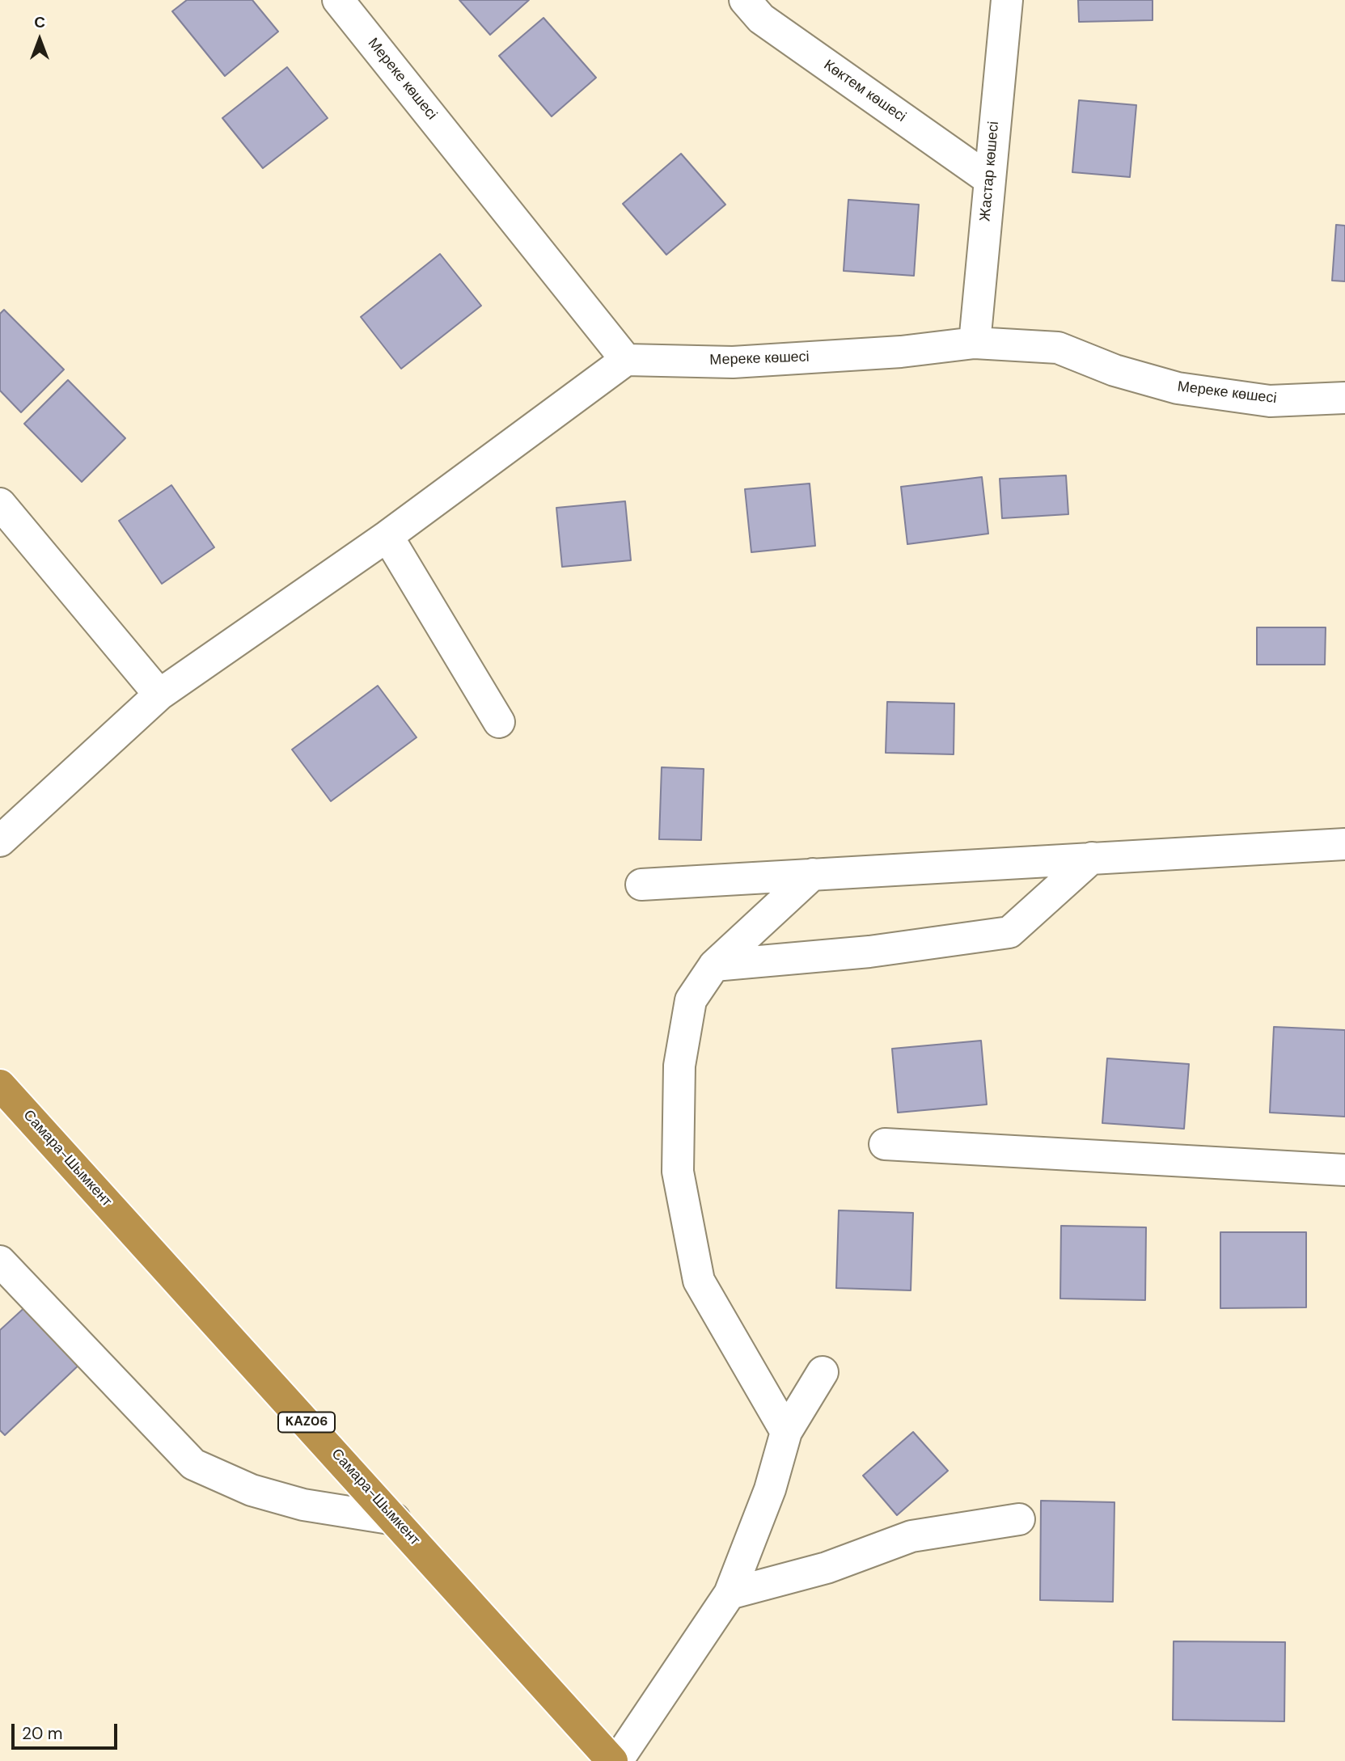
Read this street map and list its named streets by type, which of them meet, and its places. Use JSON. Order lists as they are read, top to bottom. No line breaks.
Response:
{"streets":{"highway":["Самара-Шымкент","KАZ06"],"street":["Мереке көшесі","Көктем көшесі","Жастар көшесі"]},"crossings":[["Мереке көшесі","Жастар көшесі"],["Көктем көшесі","Жастар көшесі"]],"scale_bar":"20 m","north":"top"}
